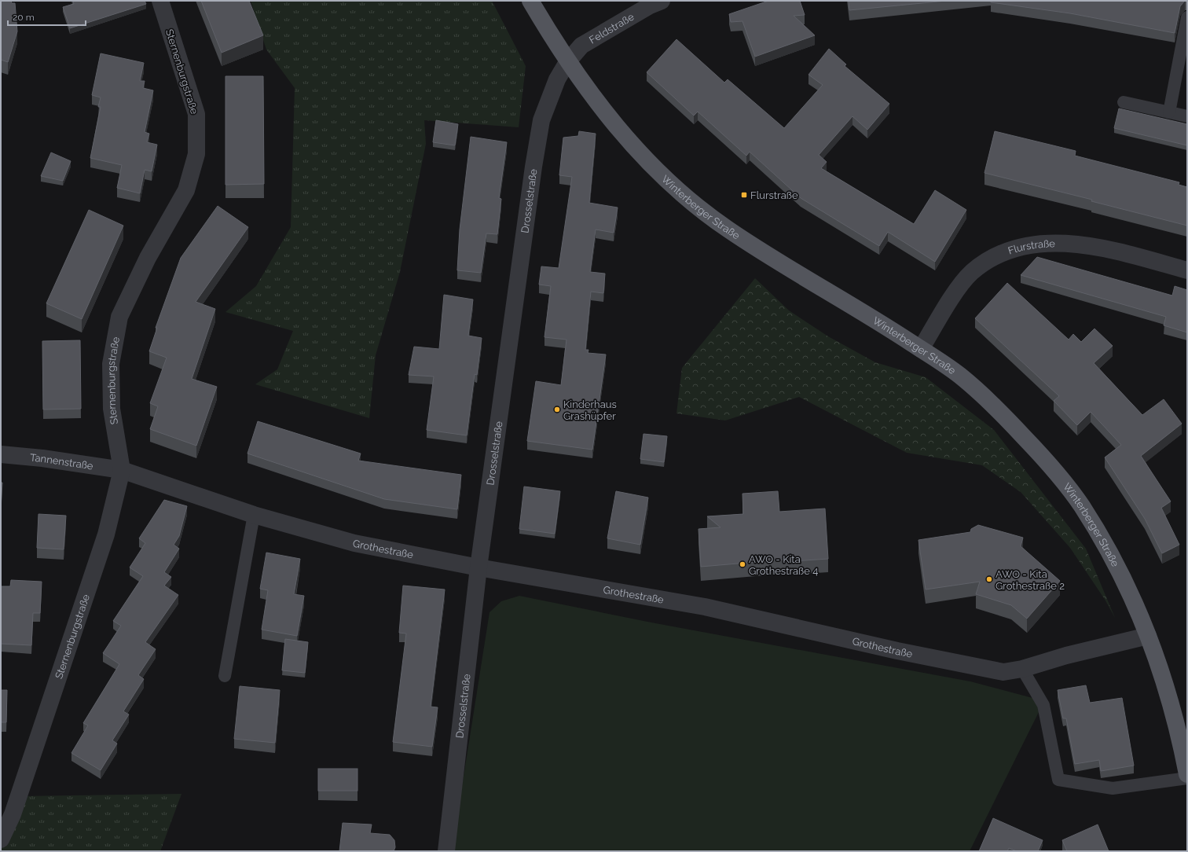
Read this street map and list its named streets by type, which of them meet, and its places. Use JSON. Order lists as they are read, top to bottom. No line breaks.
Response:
{"streets":{"main road":["Winterberger Straße"],"street":["Feldstraße","Sternenburgstraße","Drosselstraße","Flurstraße","Tannenstraße","Grothestraße"]},"crossings":[["Feldstraße","Drosselstraße"],["Feldstraße","Winterberger Straße"],["Sternenburgstraße","Tannenstraße"],["Sternenburgstraße","Grothestraße"],["Drosselstraße","Winterberger Straße"],["Drosselstraße","Grothestraße"],["Winterberger Straße","Flurstraße"],["Winterberger Straße","Grothestraße"],["Tannenstraße","Grothestraße"]],"places":{"transit":["Flurstraße"],"other":["Kinderhaus Grashüpfer","AWO - Kita Grothestraße 4","AWO - Kita Grothestraße 2"]},"scale_bar":"20 m"}
